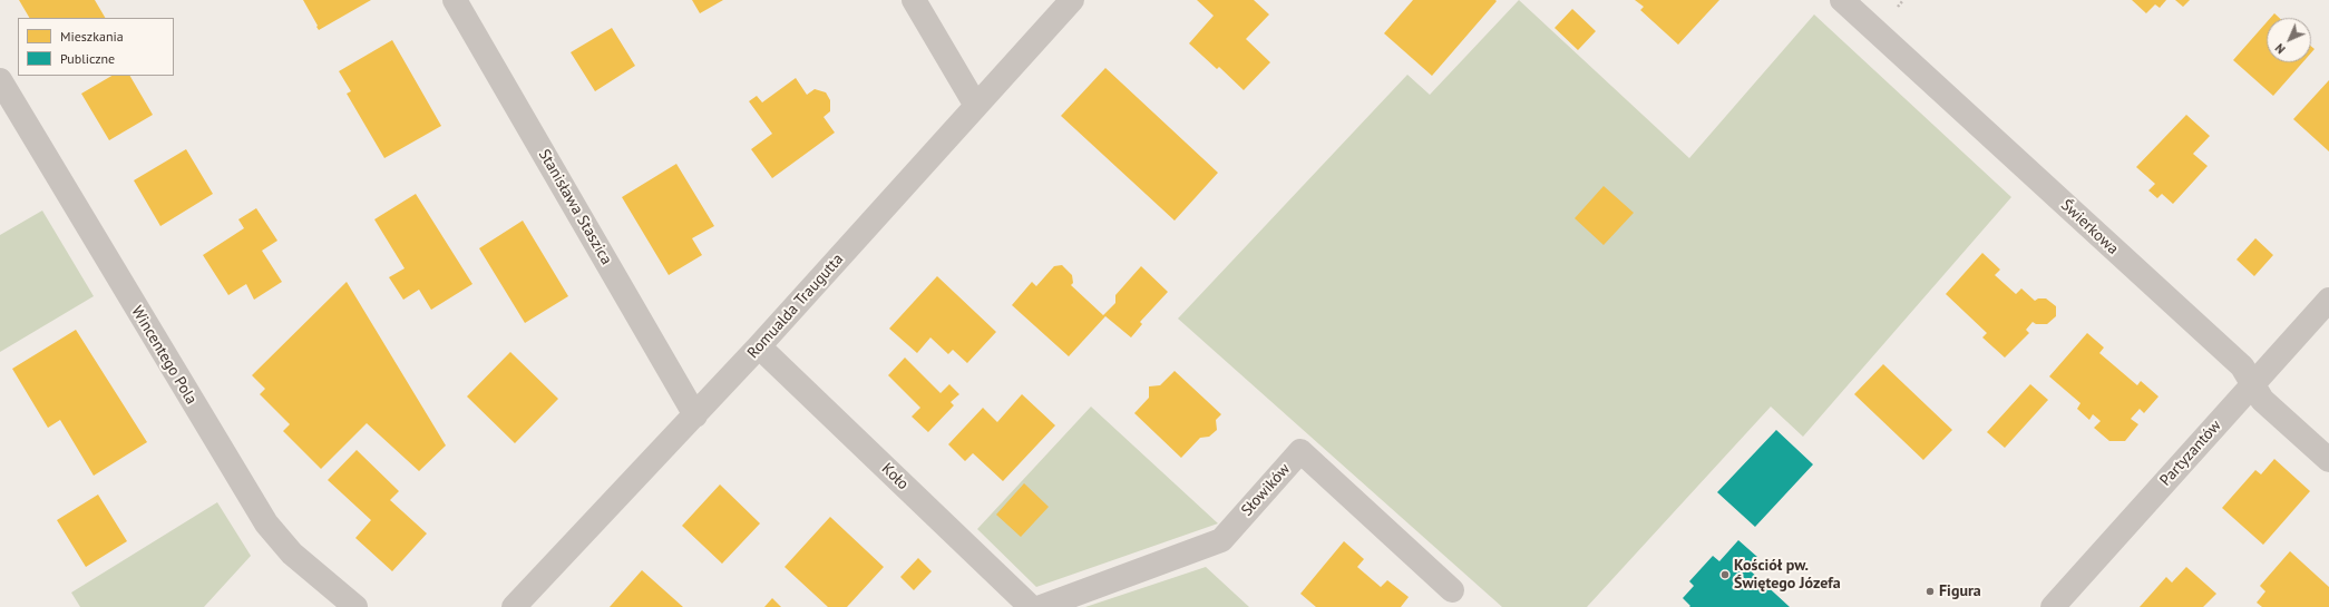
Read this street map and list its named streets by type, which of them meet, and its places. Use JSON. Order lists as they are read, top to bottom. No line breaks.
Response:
{"streets":{"street":["Stanisława Staszica","Świerkowa","Romualda Traugutta","Wincentego Pola","Partyzantów","Koło","Słowików"]},"crossings":[["Stanisława Staszica","Romualda Traugutta"],["Świerkowa","Partyzantów"],["Romualda Traugutta","Koło"]],"places":["Kościół pw. Świętego Józefa","Figura"],"legend":["Mieszkania","Publiczne"],"north":"bottom left"}
